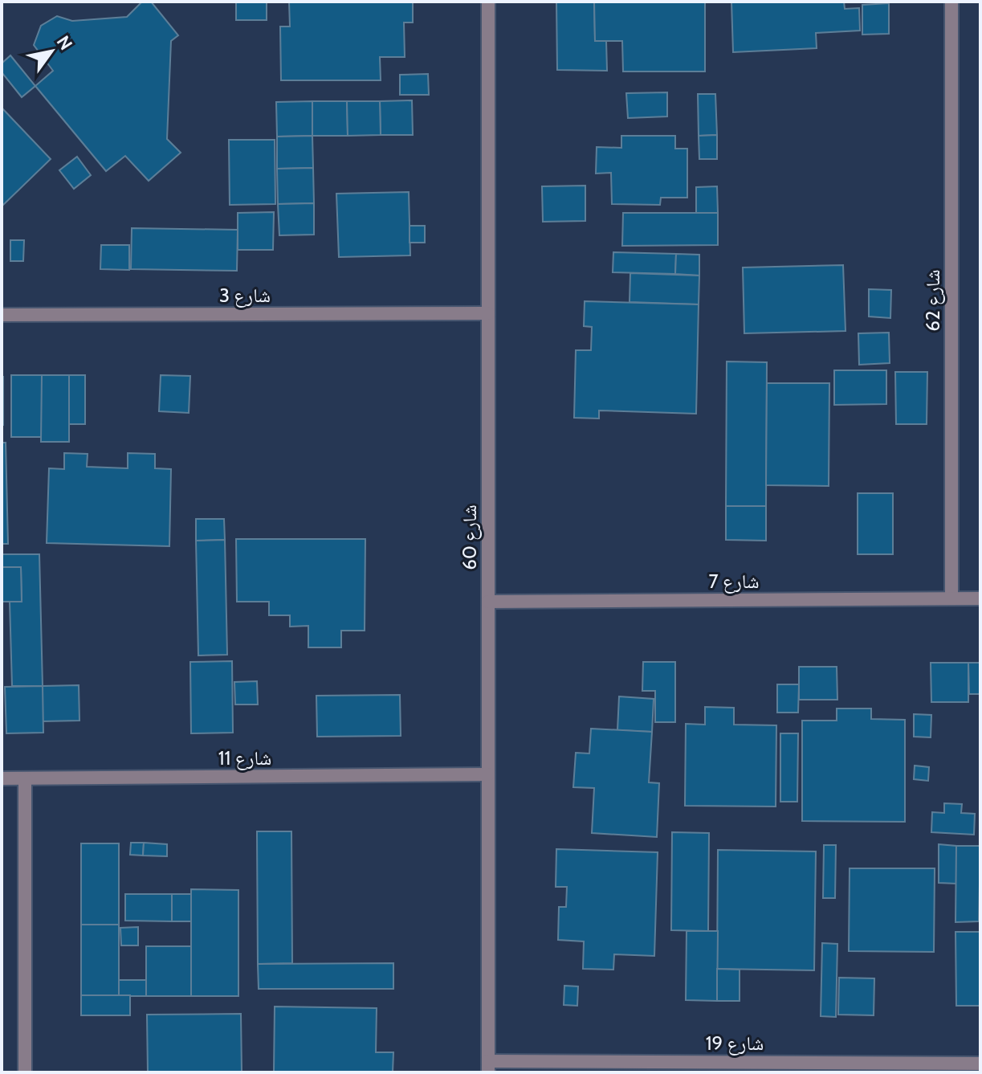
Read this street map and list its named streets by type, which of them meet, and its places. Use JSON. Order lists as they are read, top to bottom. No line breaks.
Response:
{"streets":{"street":["شارع 3","شارع 62","شارع 60","شارع 7","شارع 11","شارع 19"]},"crossings":[["شارع 3","شارع 60"],["شارع 62","شارع 7"],["شارع 60","شارع 7"],["شارع 60","شارع 11"],["شارع 60","شارع 19"]],"north":"top right"}
